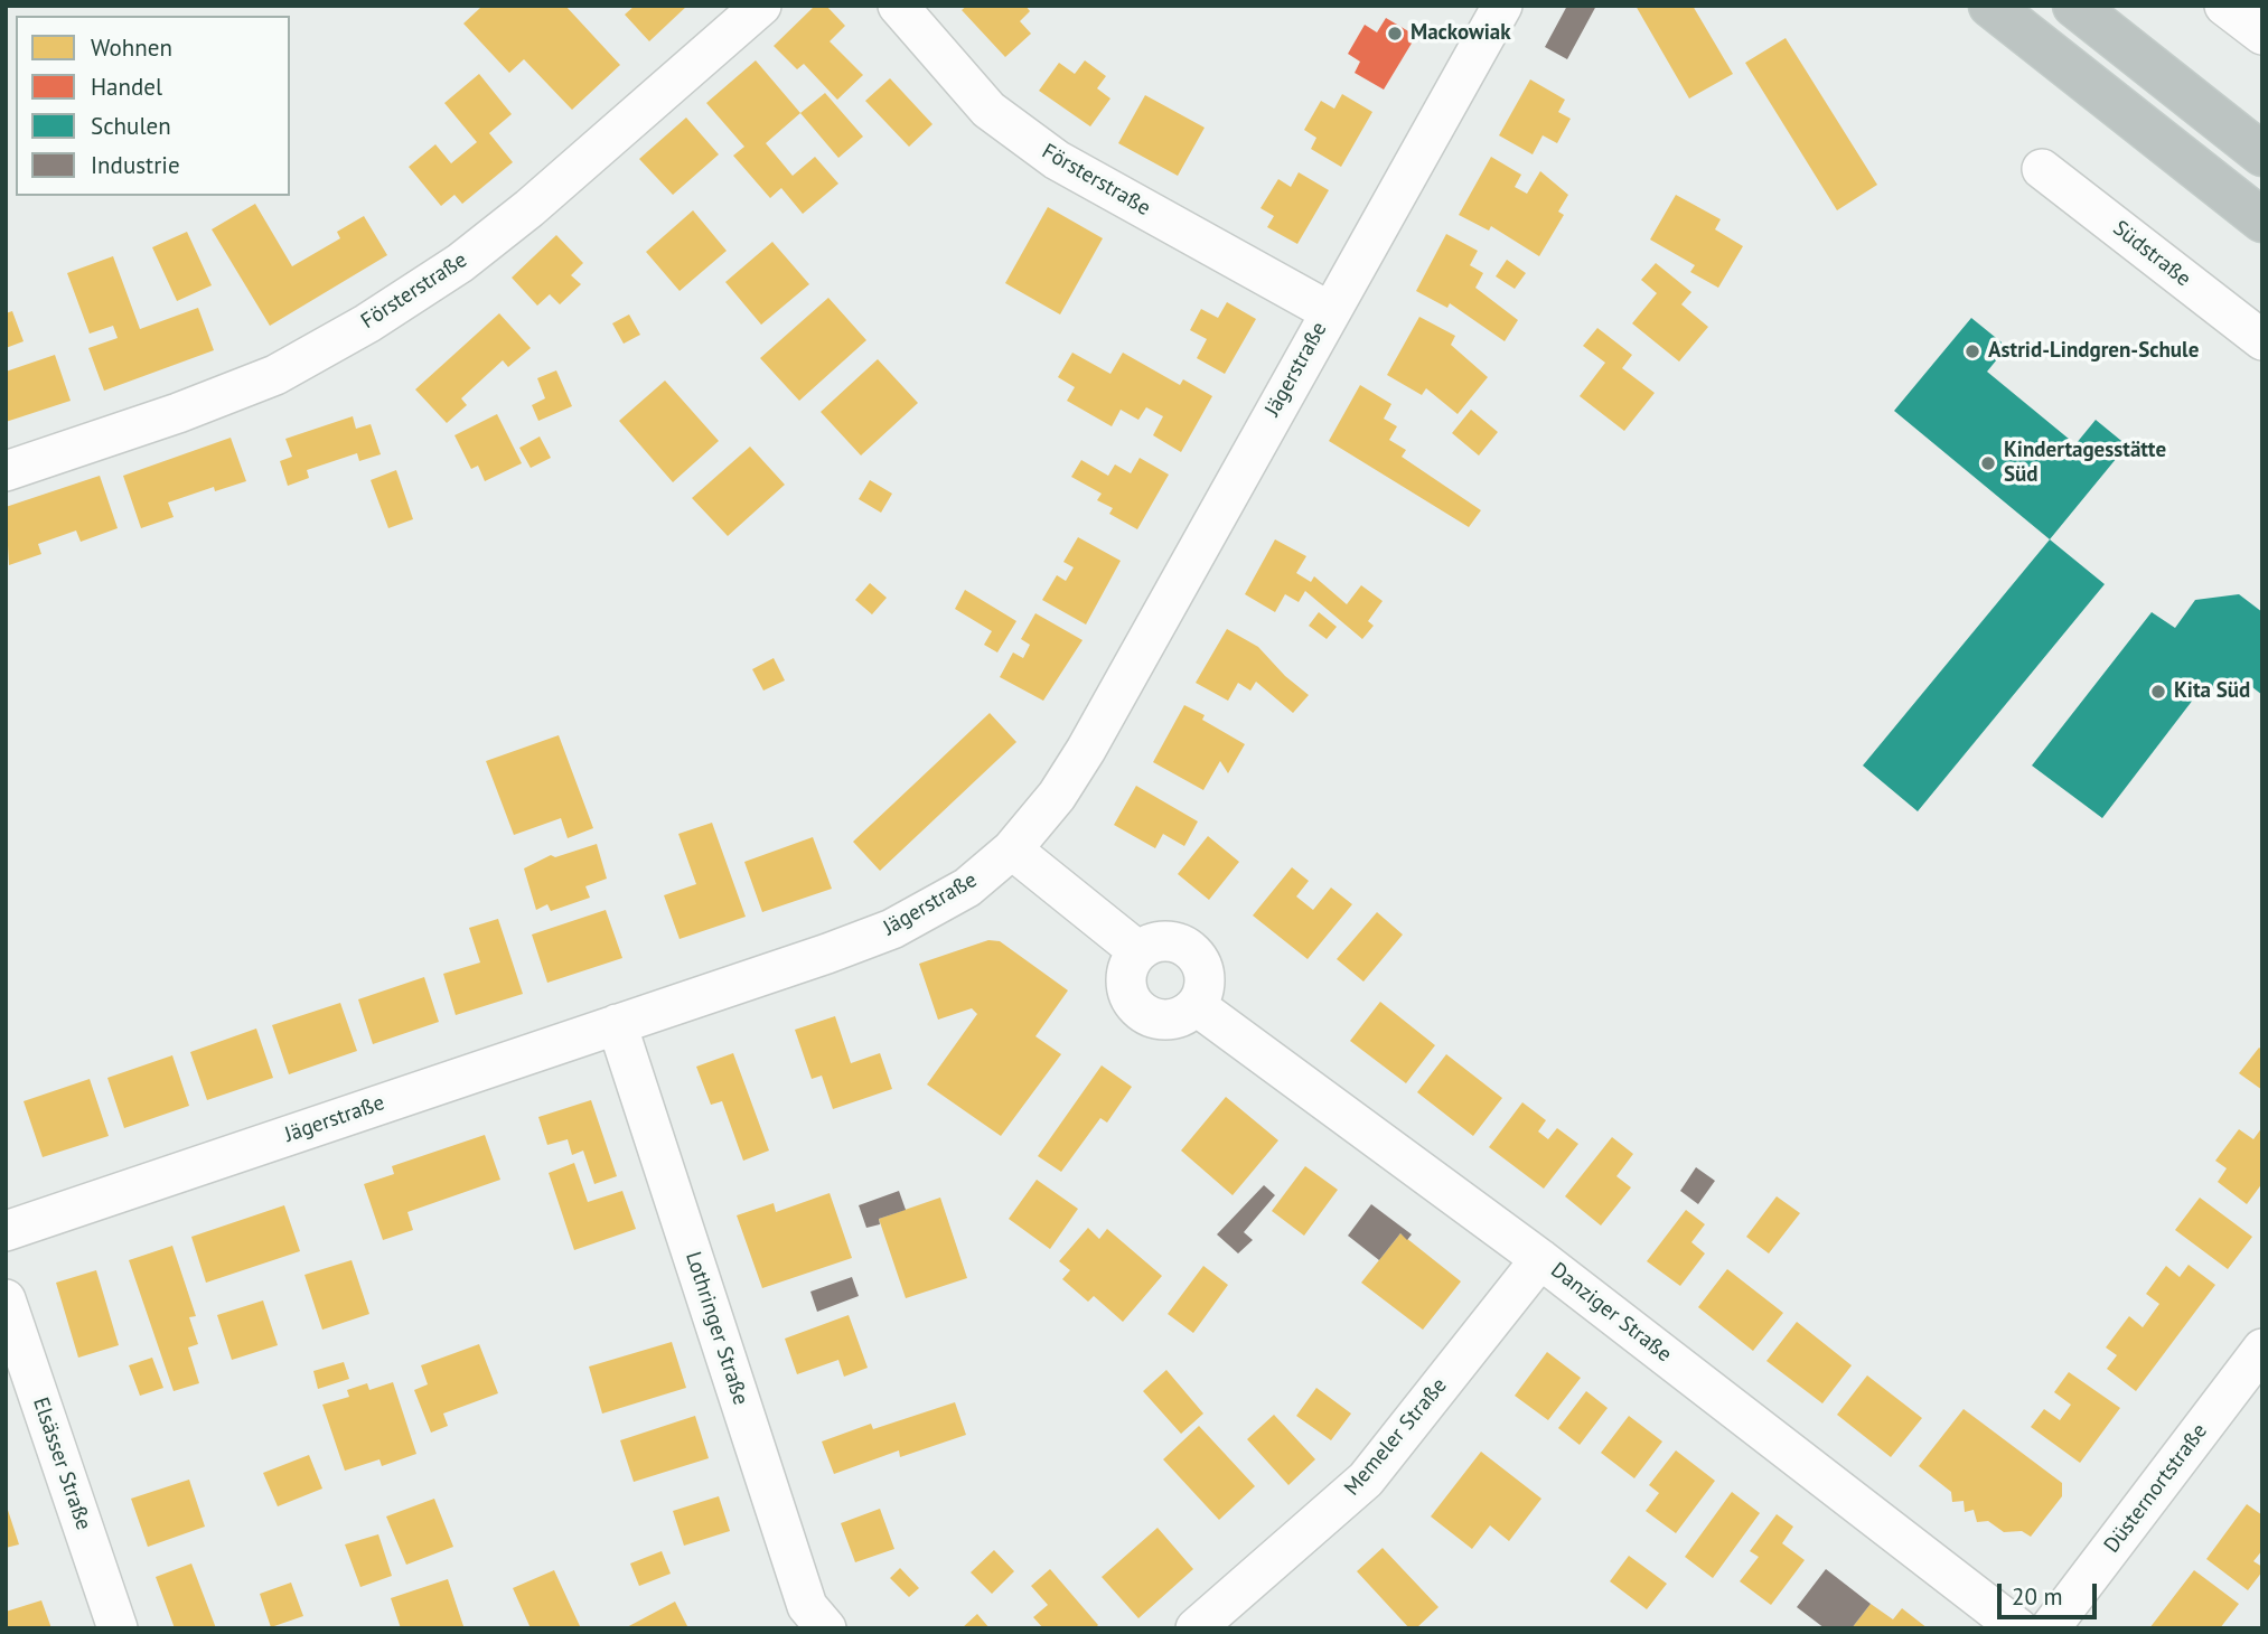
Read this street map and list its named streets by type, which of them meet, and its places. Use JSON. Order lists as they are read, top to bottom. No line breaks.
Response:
{"streets":{"street":["Försterstraße","Südstraße","Jägerstraße","Danziger Straße","Lothringer Straße","Memeler Straße","Elsässer Straße","Düsternortstraße"]},"crossings":[["Försterstraße","Jägerstraße"],["Jägerstraße","Lothringer Straße"],["Danziger Straße","Memeler Straße"]],"places":["Mackowiak","Astrid-Lindgren-Schule","Kindertagesstätte Süd","Kita Süd"],"legend":["Wohnen","Handel","Schulen","Industrie"],"scale_bar":"20 m"}
